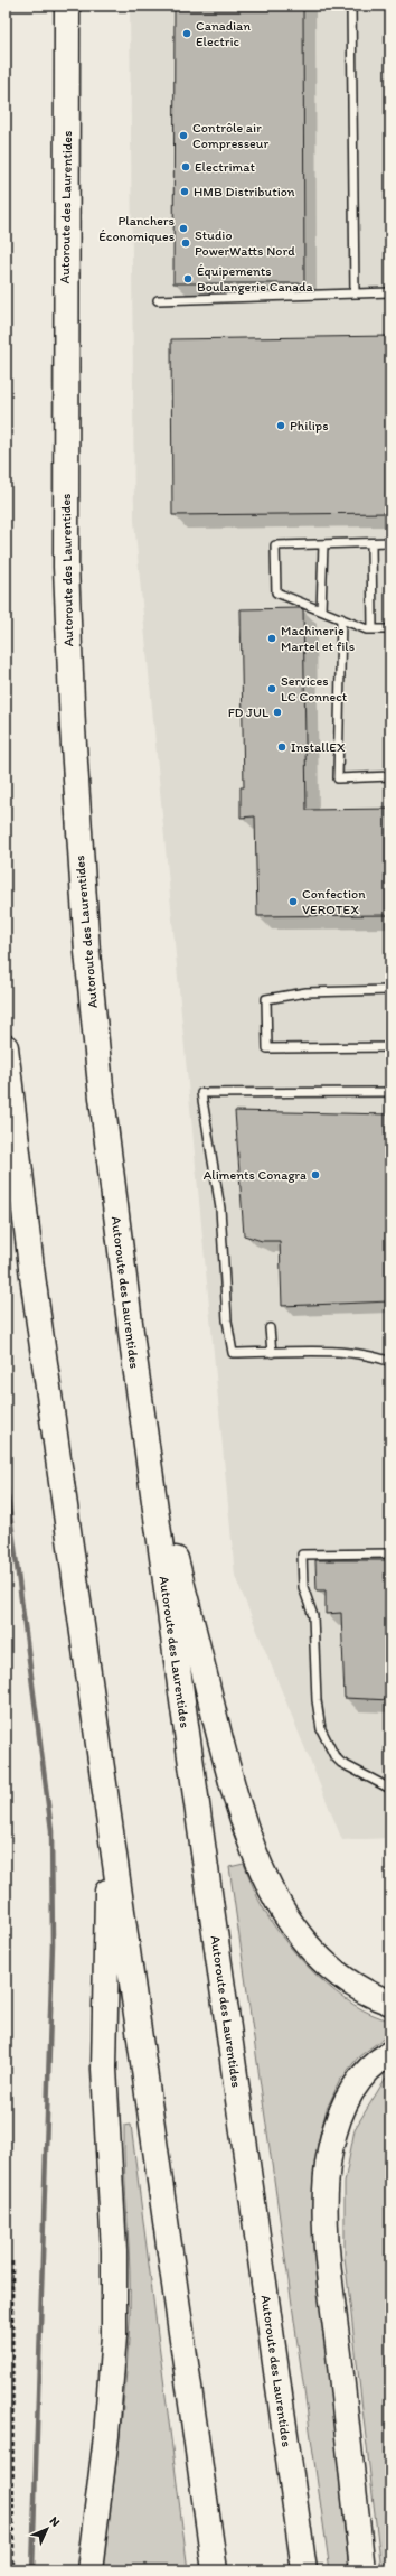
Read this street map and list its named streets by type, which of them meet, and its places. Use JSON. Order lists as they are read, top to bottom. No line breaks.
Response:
{"streets":{"highway":["Autoroute des Laurentides"]},"places":["Canadian Electric","Contrôle air Compresseur","Electrimat","HMB Distribution","Planchers Économiques","Studio PowerWatts Nord","Équipements Boulangerie Canada","Philips","Machinerie Martel et fils","Services LC Connect","FD JUL","InstallEX","Confection VEROTEX","Aliments Conagra"],"north":"top right"}
